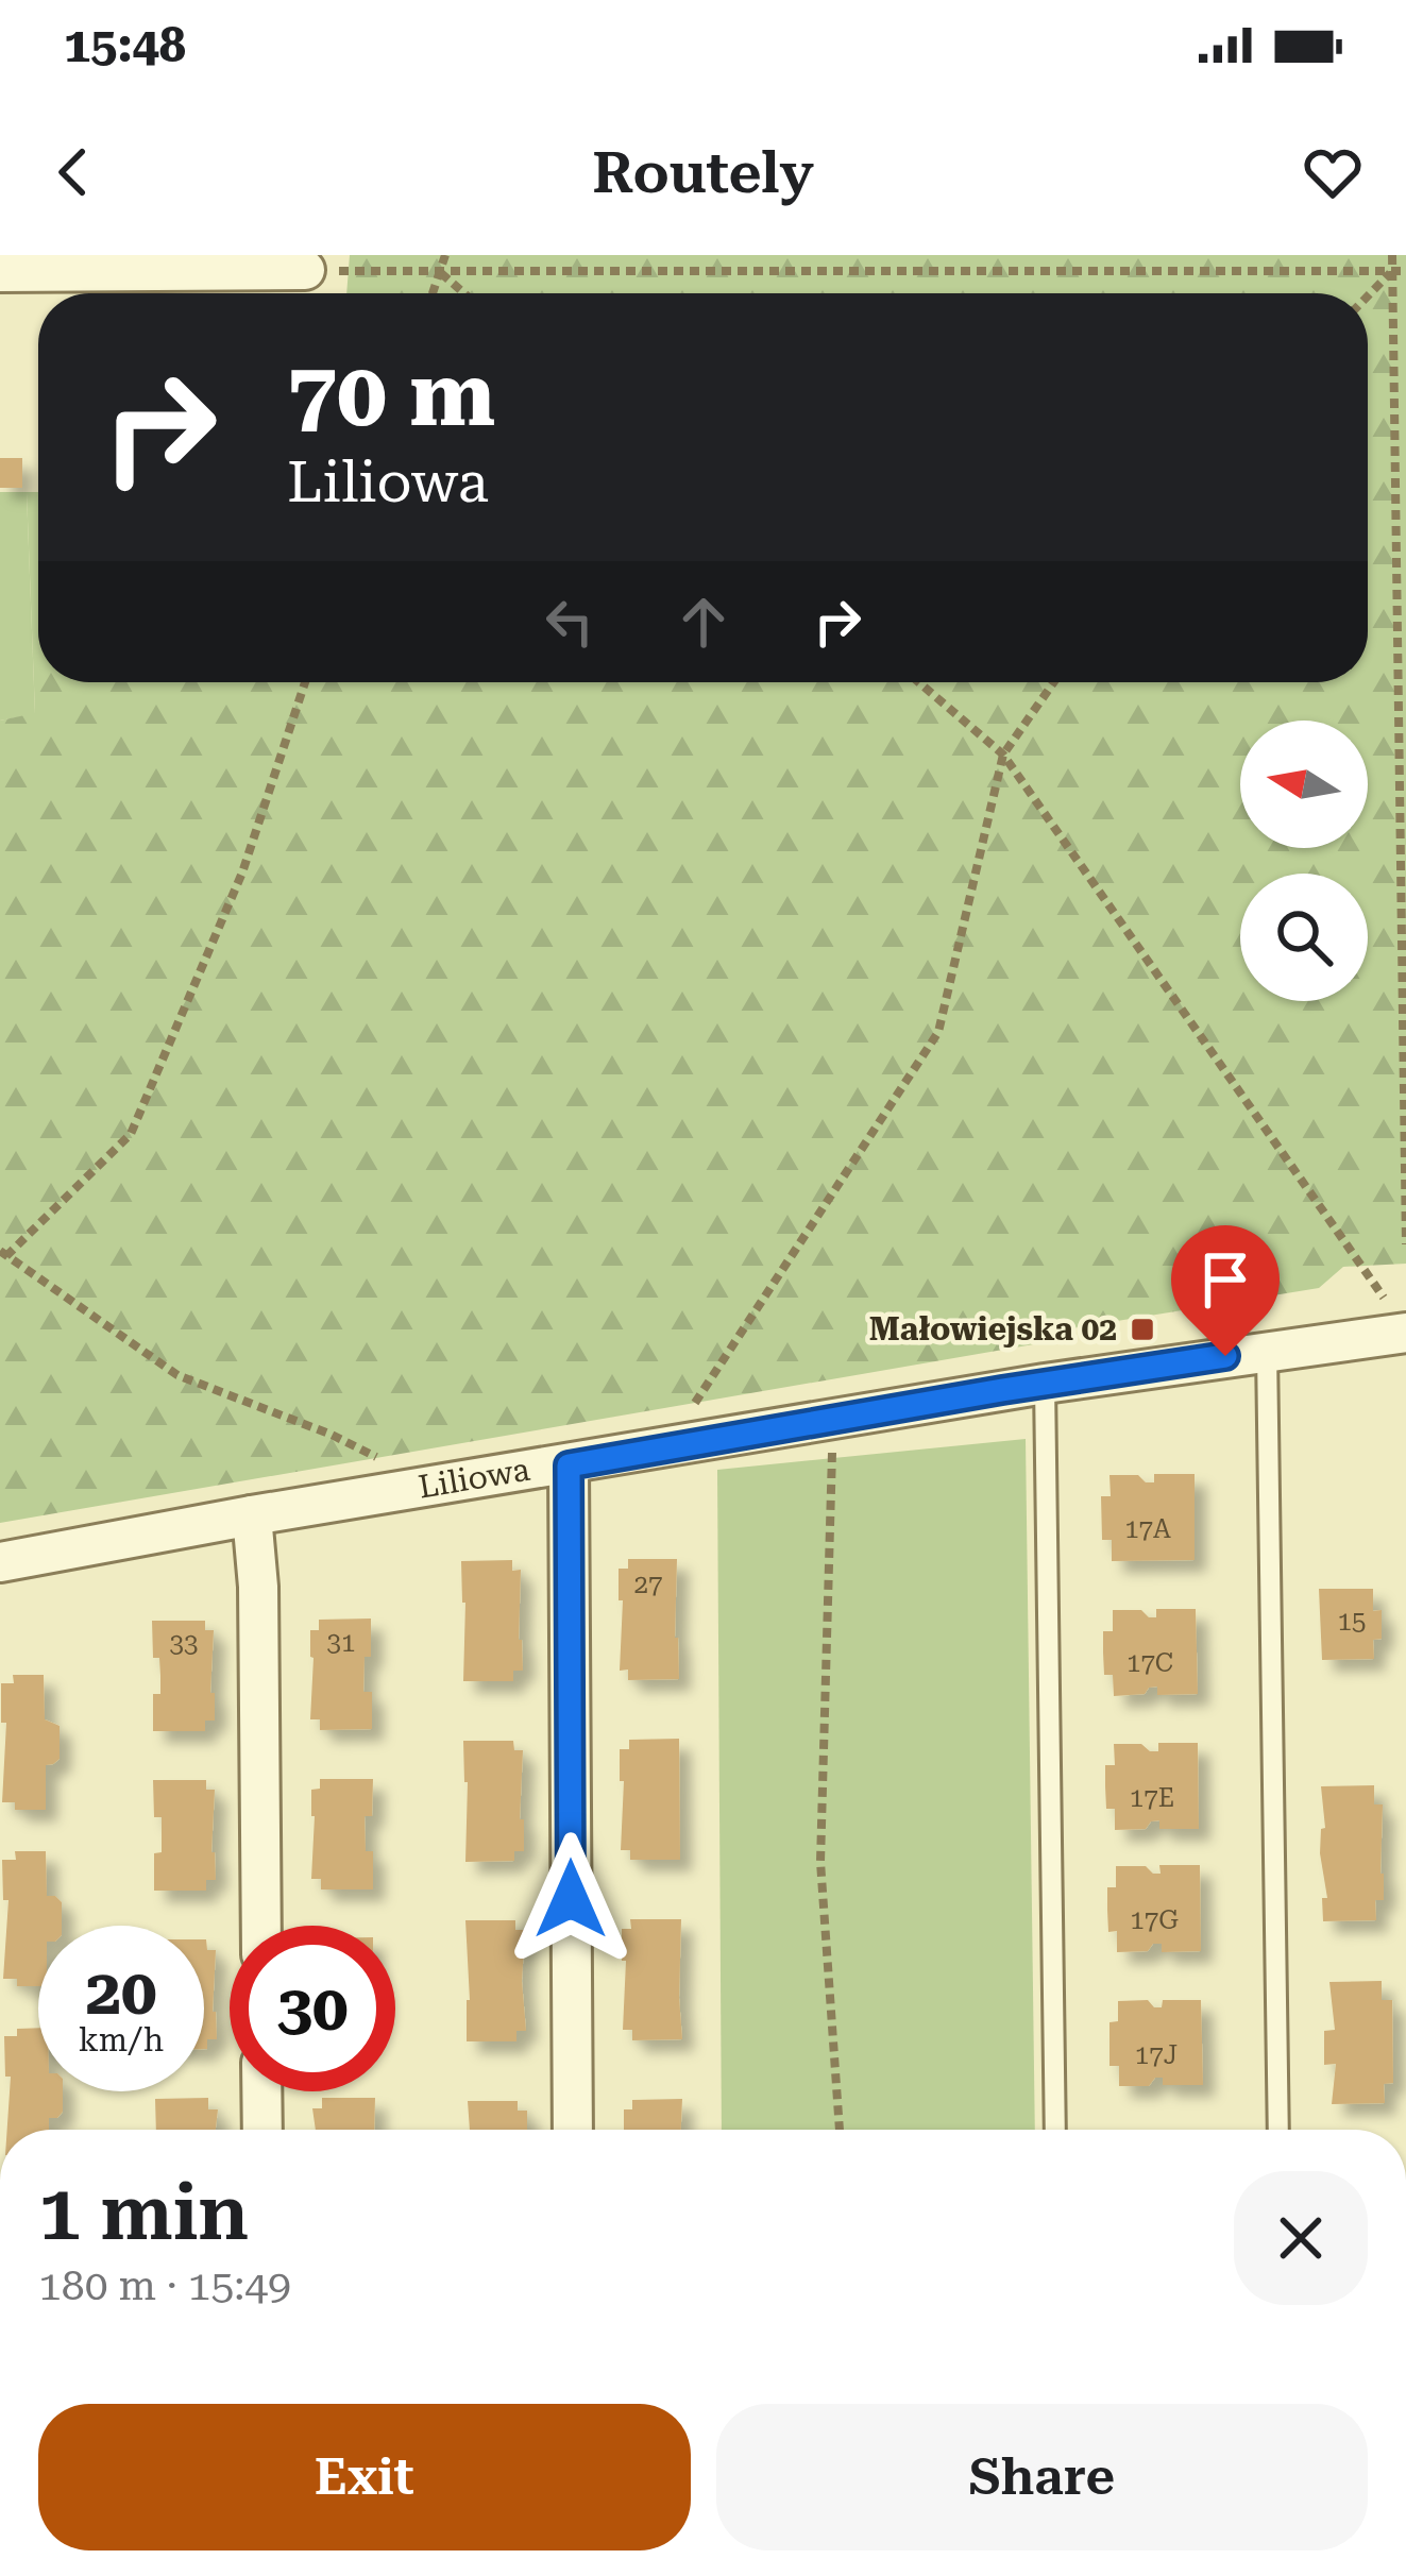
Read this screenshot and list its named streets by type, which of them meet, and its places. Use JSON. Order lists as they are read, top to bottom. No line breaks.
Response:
{"streets":{"street":["Liliowa"]},"places":{"transit":["Małowiejska 02"]},"house_numbers":["17A","27","15","31","33","17C","17E","17G","17J"],"north":"left","page":{"status":"15:48","header":"Routely","turn":["70 m","Liliowa"],"speed":"20 km/h","limit":"30","heading":["1 min","180 m · 15:49"],"buttons":["Exit","Share"]}}
